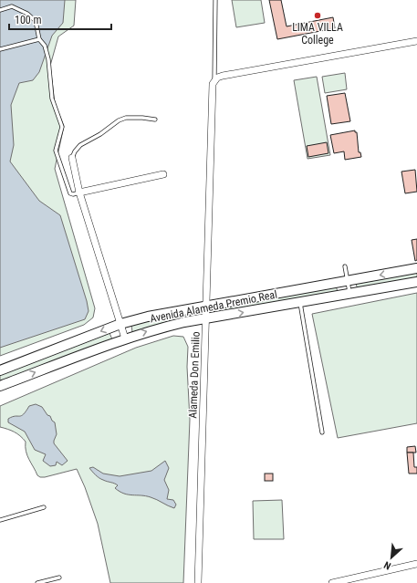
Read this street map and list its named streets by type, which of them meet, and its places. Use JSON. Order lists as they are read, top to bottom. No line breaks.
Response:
{"streets":{"street":["Avenida Alameda Premio Real","Alameda Don Emilio"]},"crossings":[["Avenida Alameda Premio Real","Alameda Don Emilio"]],"places":["LIMA VILLA College"],"scale_bar":"100 m","north":"bottom left"}
